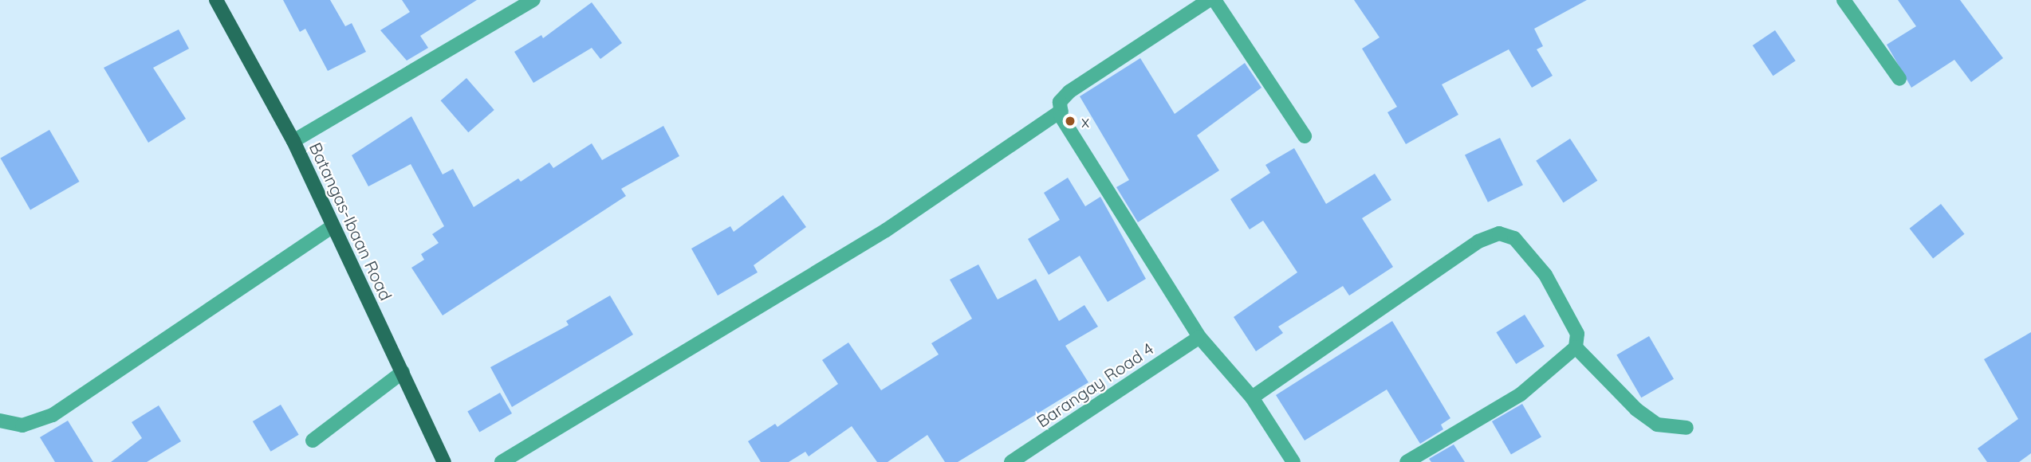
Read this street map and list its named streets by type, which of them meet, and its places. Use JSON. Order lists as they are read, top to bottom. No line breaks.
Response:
{"streets":{"main road":["Batangas-Ibaan Road"],"street":["Barangay Road 4"]},"places":["x"]}
